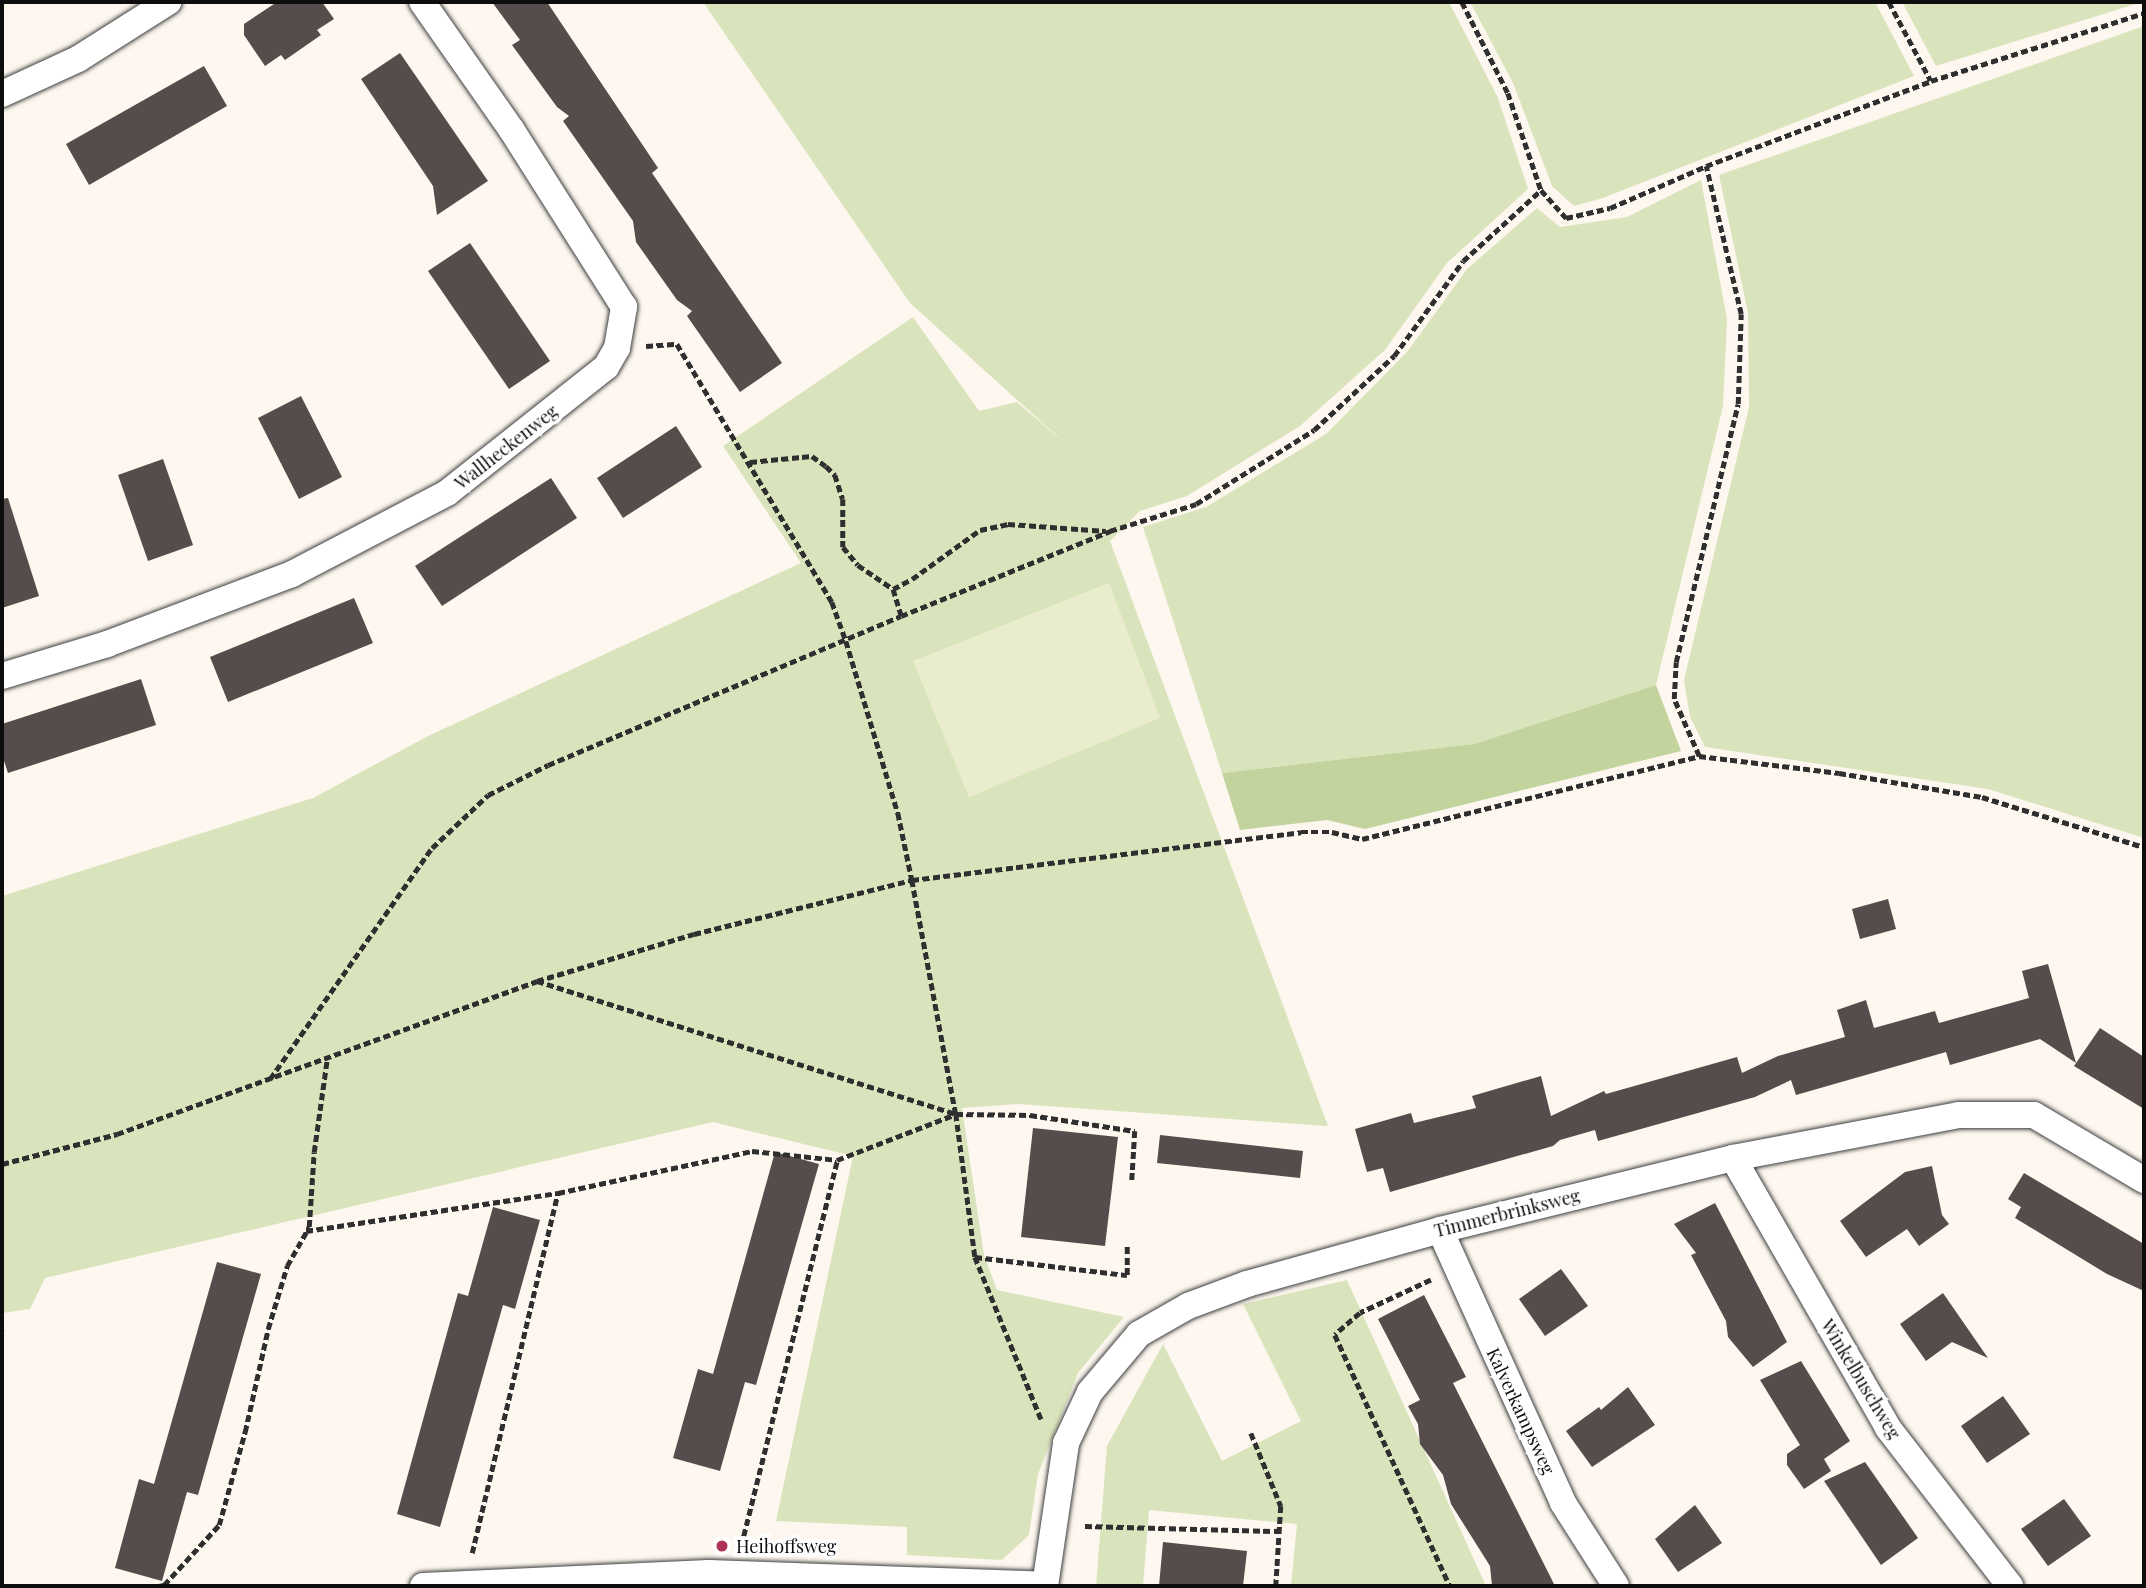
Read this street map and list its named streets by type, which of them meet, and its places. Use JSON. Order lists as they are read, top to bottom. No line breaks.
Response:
{"streets":{"street":["Wallheckenweg","Timmerbrinksweg","Winkelbuschweg","Kalverkampsweg"]},"crossings":[["Timmerbrinksweg","Winkelbuschweg"],["Timmerbrinksweg","Kalverkampsweg"]],"places":["Heihoffsweg"]}
